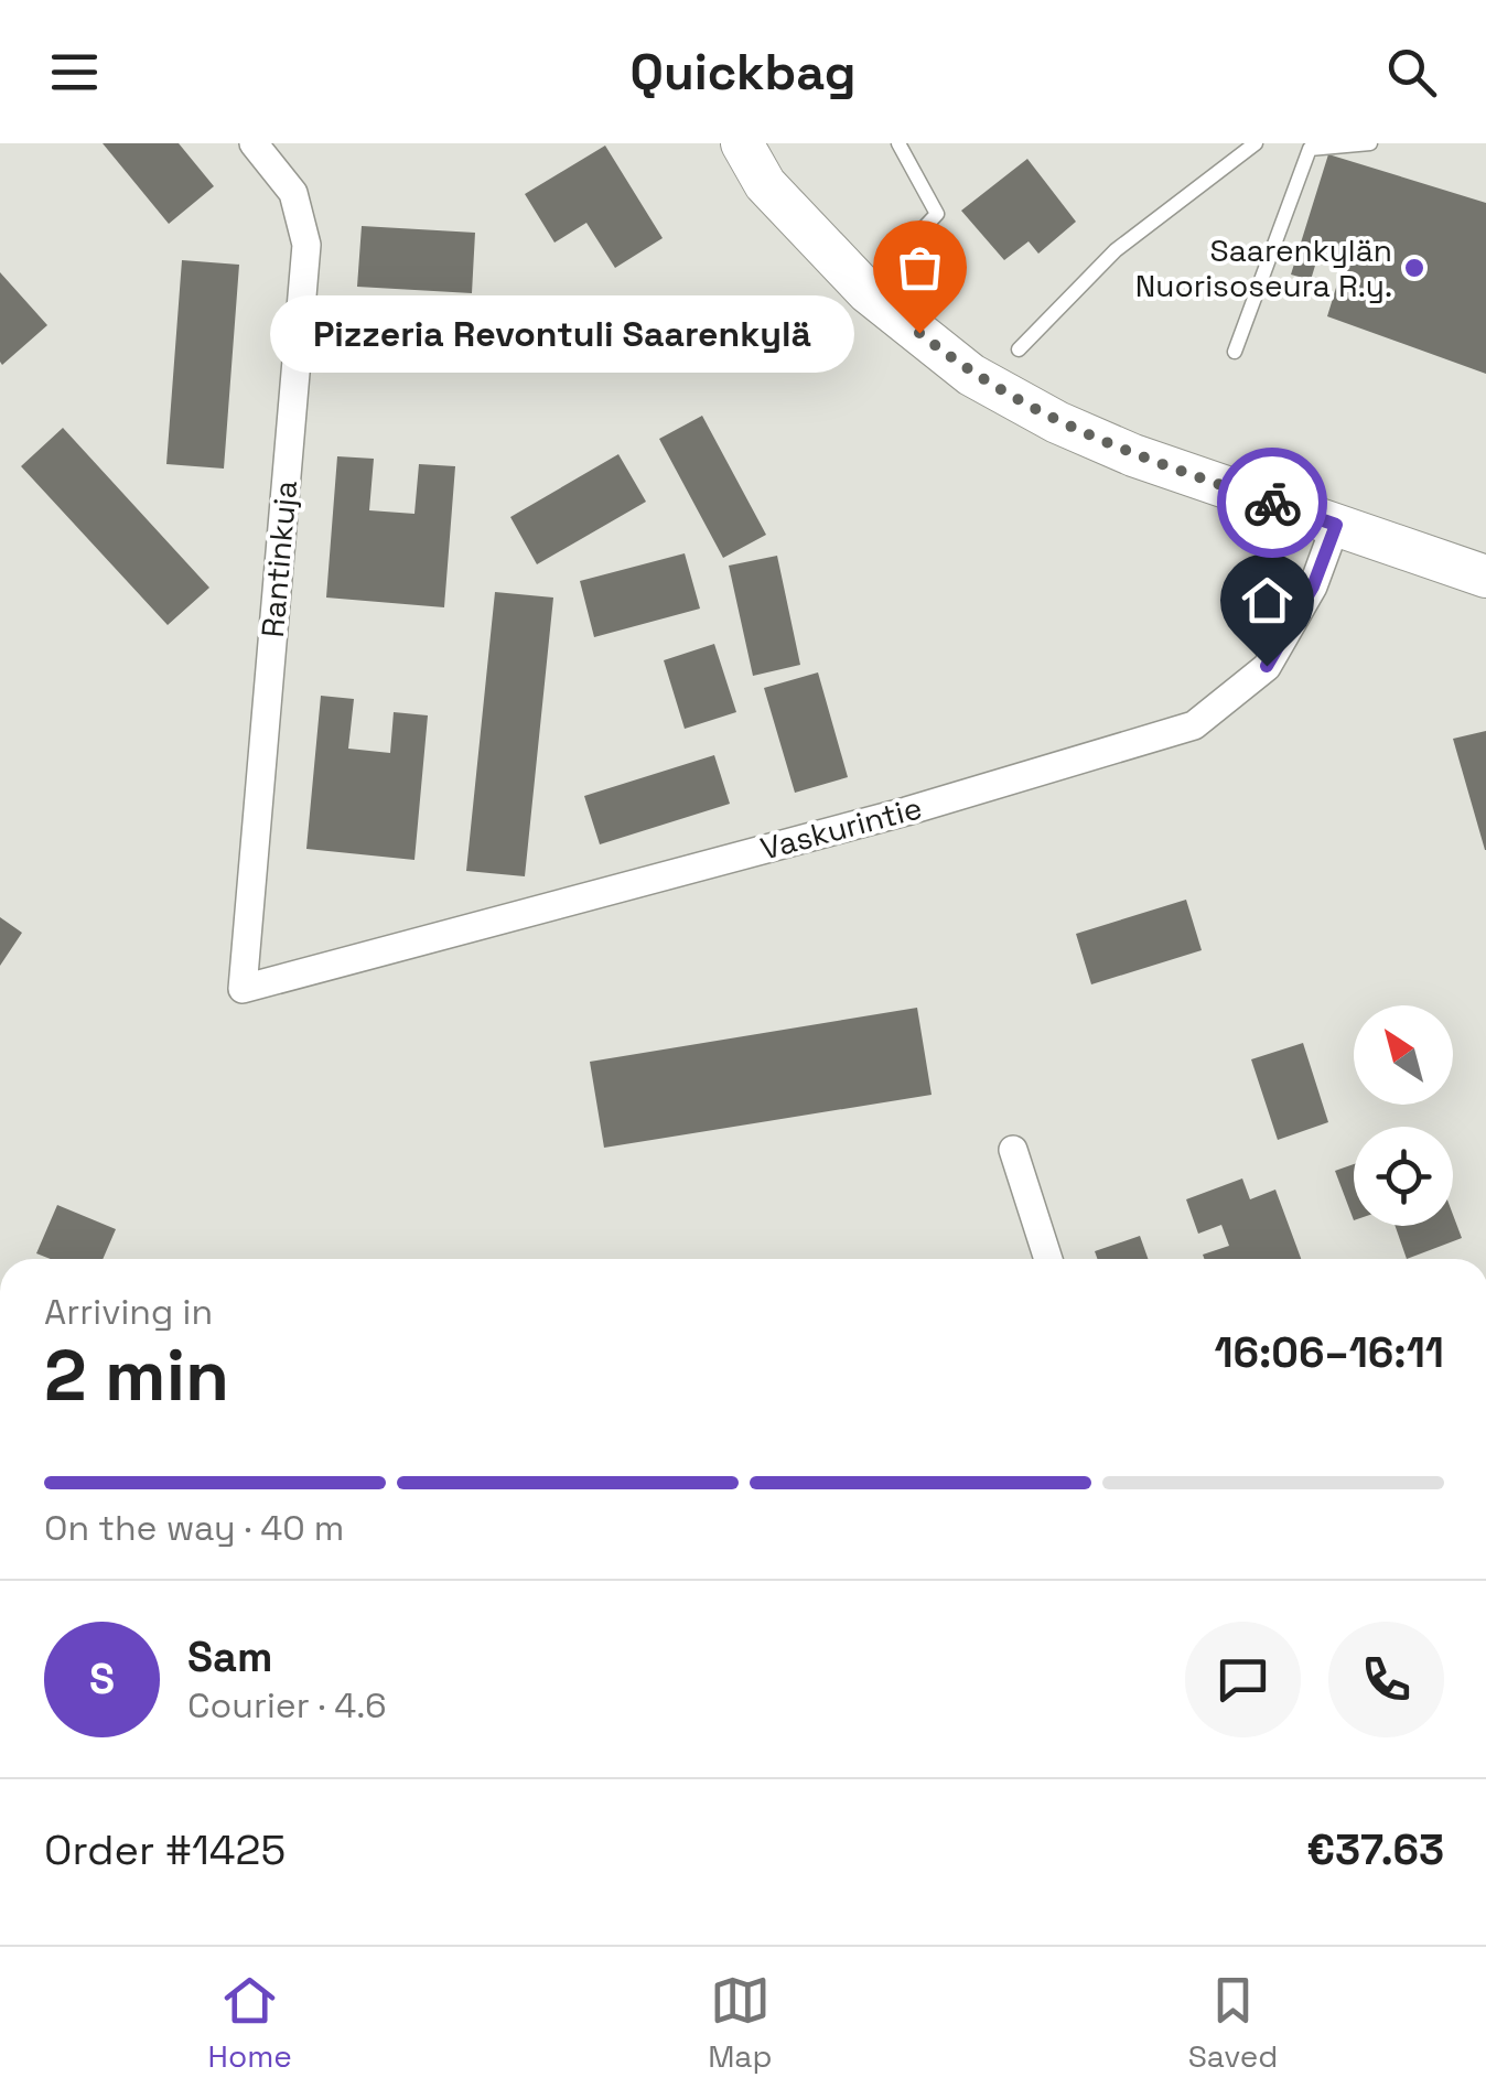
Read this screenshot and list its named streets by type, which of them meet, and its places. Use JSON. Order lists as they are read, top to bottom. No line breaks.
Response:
{"streets":{"street":["Rantinkuja","Vaskurintie"]},"crossings":[["Rantinkuja","Vaskurintie"]],"places":["Saarenkylän Nuorisoseura R.y.","Pizzeria Revontuli Saarenkylä"],"north":"top left","page":{"header":"Quickbag","bubble":"Pizzeria Revontuli Saarenkylä","heading":["2 min","Arriving in","16:06–16:11"],"panel":["Sam","Courier · 4.6","Order #1425","€37.63"],"bar":"On the way · 40 m","round":"S","tabs":["Home","Map","Saved"]}}
